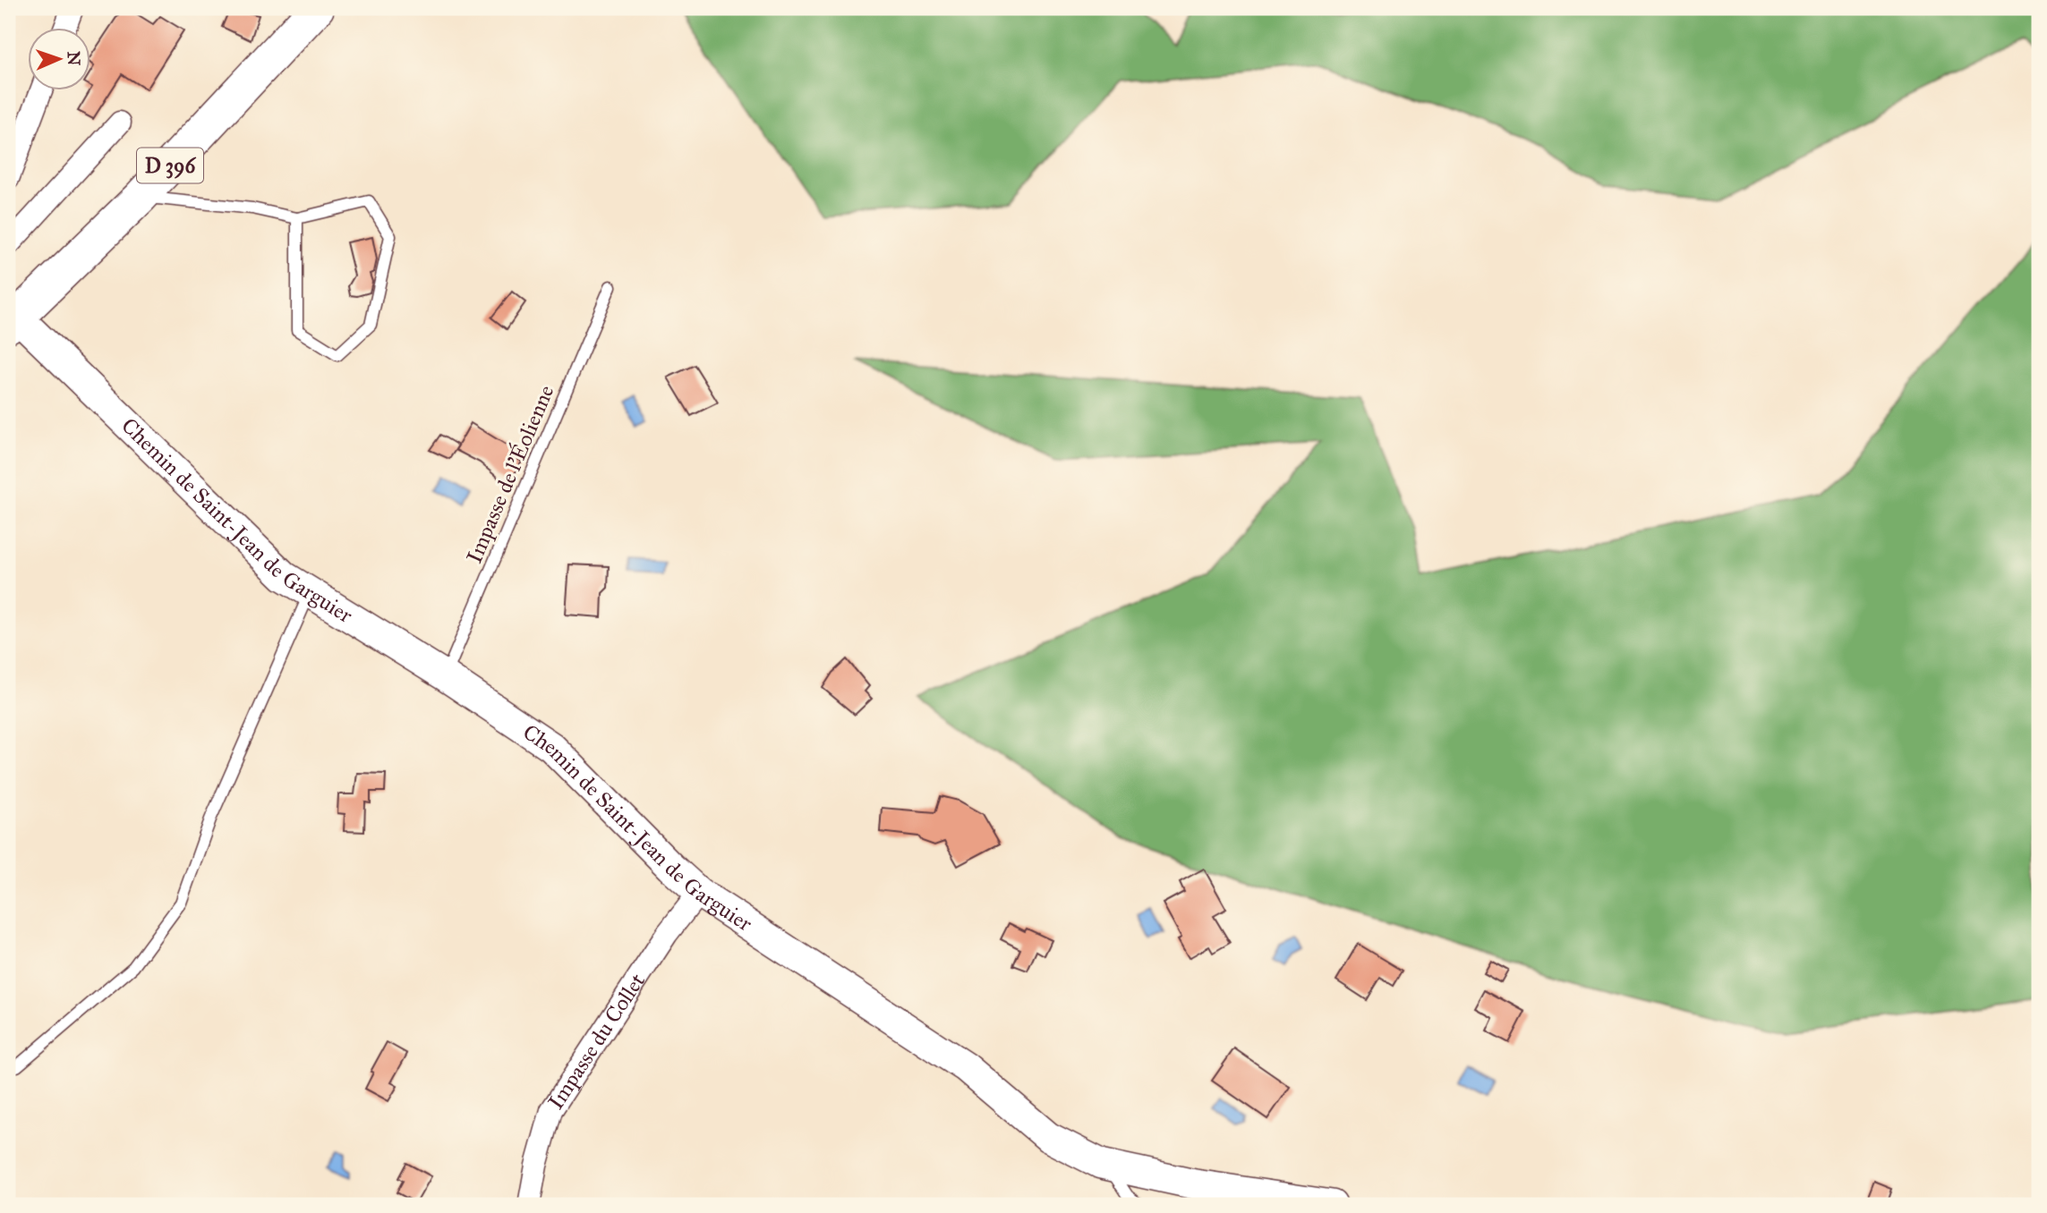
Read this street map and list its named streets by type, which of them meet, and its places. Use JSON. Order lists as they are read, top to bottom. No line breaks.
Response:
{"streets":{"main road":["D 396"],"street":["Chemin de Saint-Jean de Garguier","Impasse du Collet"],"lane":["Impasse de l'Éolienne"]},"crossings":[["D 396","Chemin de Saint-Jean de Garguier"],["Impasse de l'Éolienne","Chemin de Saint-Jean de Garguier"],["Chemin de Saint-Jean de Garguier","Impasse du Collet"]],"north":"right"}
